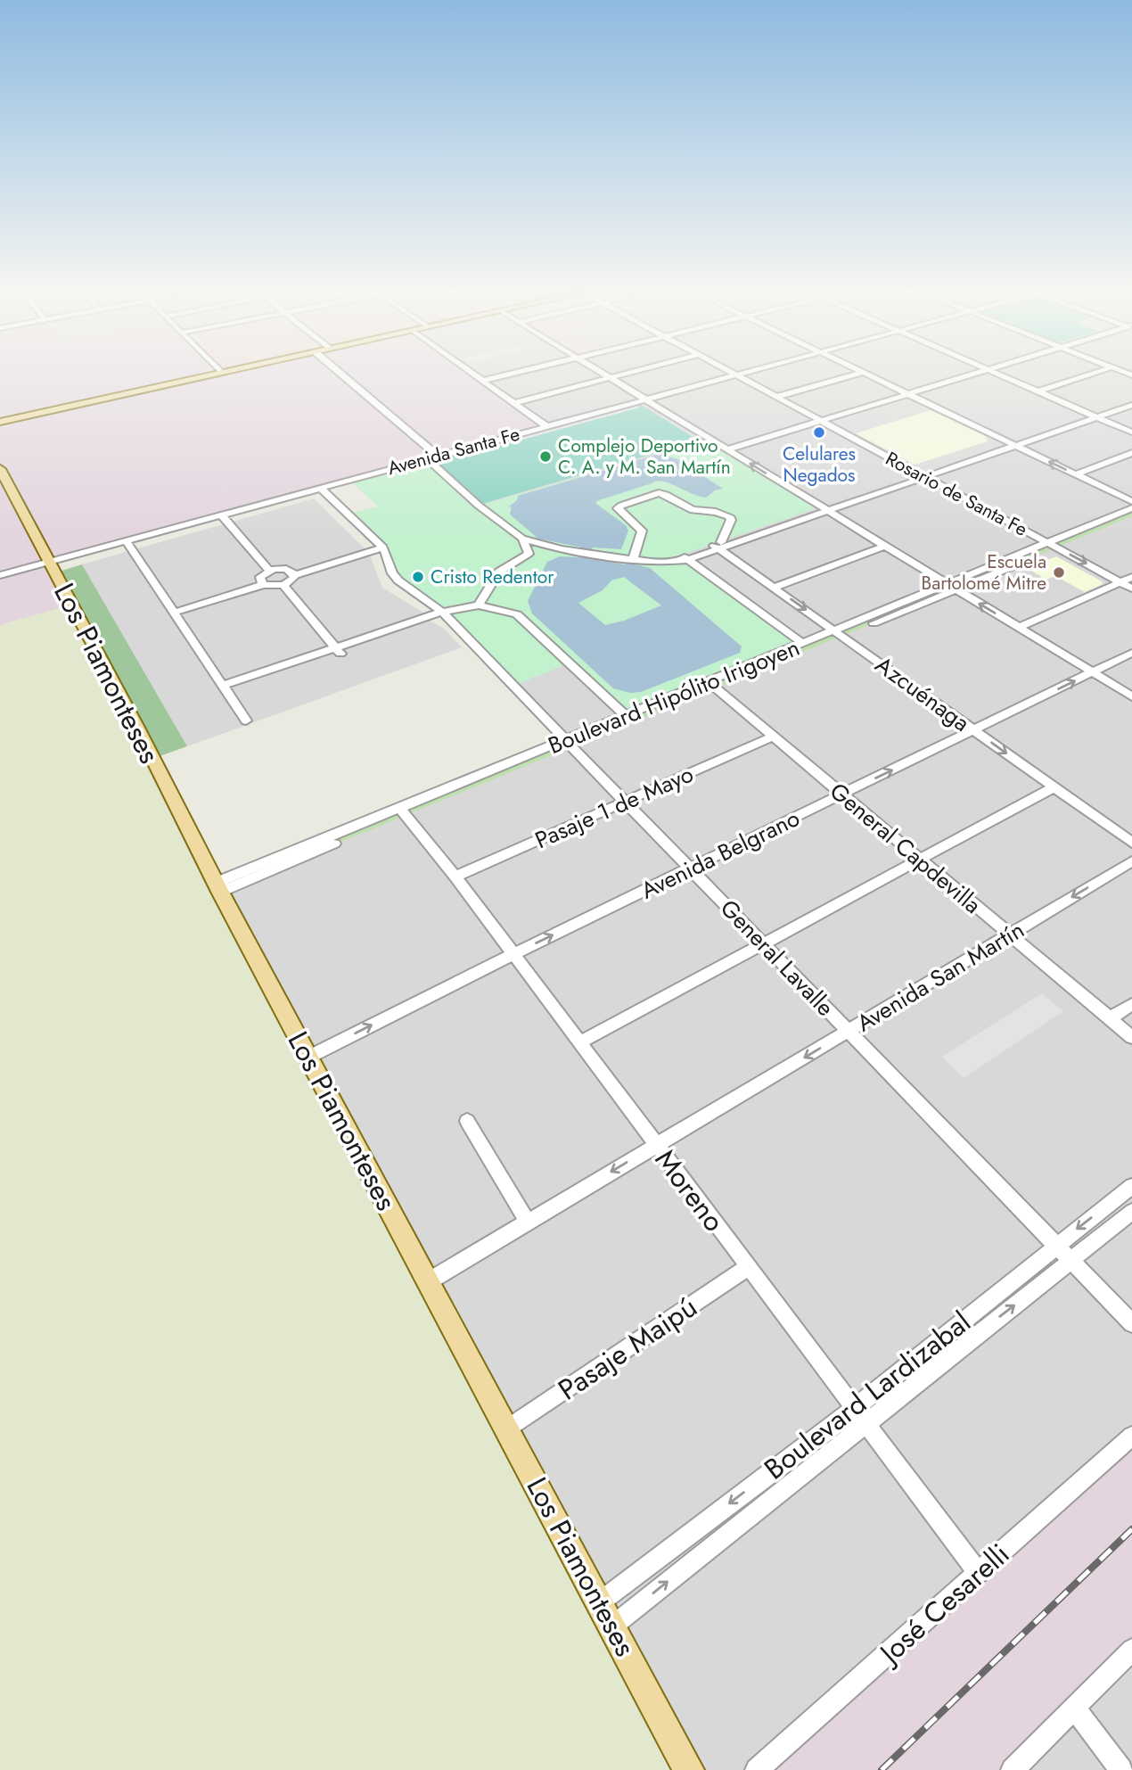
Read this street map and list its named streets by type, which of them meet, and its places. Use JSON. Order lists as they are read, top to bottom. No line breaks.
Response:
{"streets":{"main road":["Los Piamonteses"],"street":["Avenida Santa Fe","Rosario de Santa Fe","Azcuénaga","Boulevard Hipólito Irigoyen","Pasaje 1 de Mayo","General Capdevilla","Avenida Belgrano","General Lavalle","Avenida San Martín","Moreno","Pasaje Maipú","Boulevard Lardizabal","José Cesarelli"]},"crossings":[["Avenida Santa Fe","Rosario de Santa Fe"],["Avenida Santa Fe","Los Piamonteses"],["Avenida Santa Fe","General Lavalle"],["Rosario de Santa Fe","Boulevard Hipólito Irigoyen"],["Los Piamonteses","Boulevard Hipólito Irigoyen"],["Los Piamonteses","Avenida Belgrano"],["Los Piamonteses","Avenida San Martín"],["Los Piamonteses","Pasaje Maipú"],["Los Piamonteses","Boulevard Lardizabal"],["Azcuénaga","Boulevard Hipólito Irigoyen"],["Azcuénaga","Avenida Belgrano"],["Boulevard Hipólito Irigoyen","General Capdevilla"],["Boulevard Hipólito Irigoyen","General Lavalle"],["Boulevard Hipólito Irigoyen","Moreno"],["Pasaje 1 de Mayo","General Capdevilla"],["Pasaje 1 de Mayo","General Lavalle"],["Pasaje 1 de Mayo","Moreno"],["General Capdevilla","Avenida Belgrano"],["General Capdevilla","Avenida San Martín"],["Avenida Belgrano","General Lavalle"],["Avenida Belgrano","Moreno"],["General Lavalle","Avenida San Martín"],["General Lavalle","Boulevard Lardizabal"],["Avenida San Martín","Moreno"],["Moreno","Pasaje Maipú"],["Moreno","Boulevard Lardizabal"],["Moreno","José Cesarelli"]],"one_way":["Avenida San Martín"],"places":["Celulares Negados","Complejo Deportivo C. A. y M. San Martín","Escuela Bartolomé Mitre","Cristo Redentor"]}
